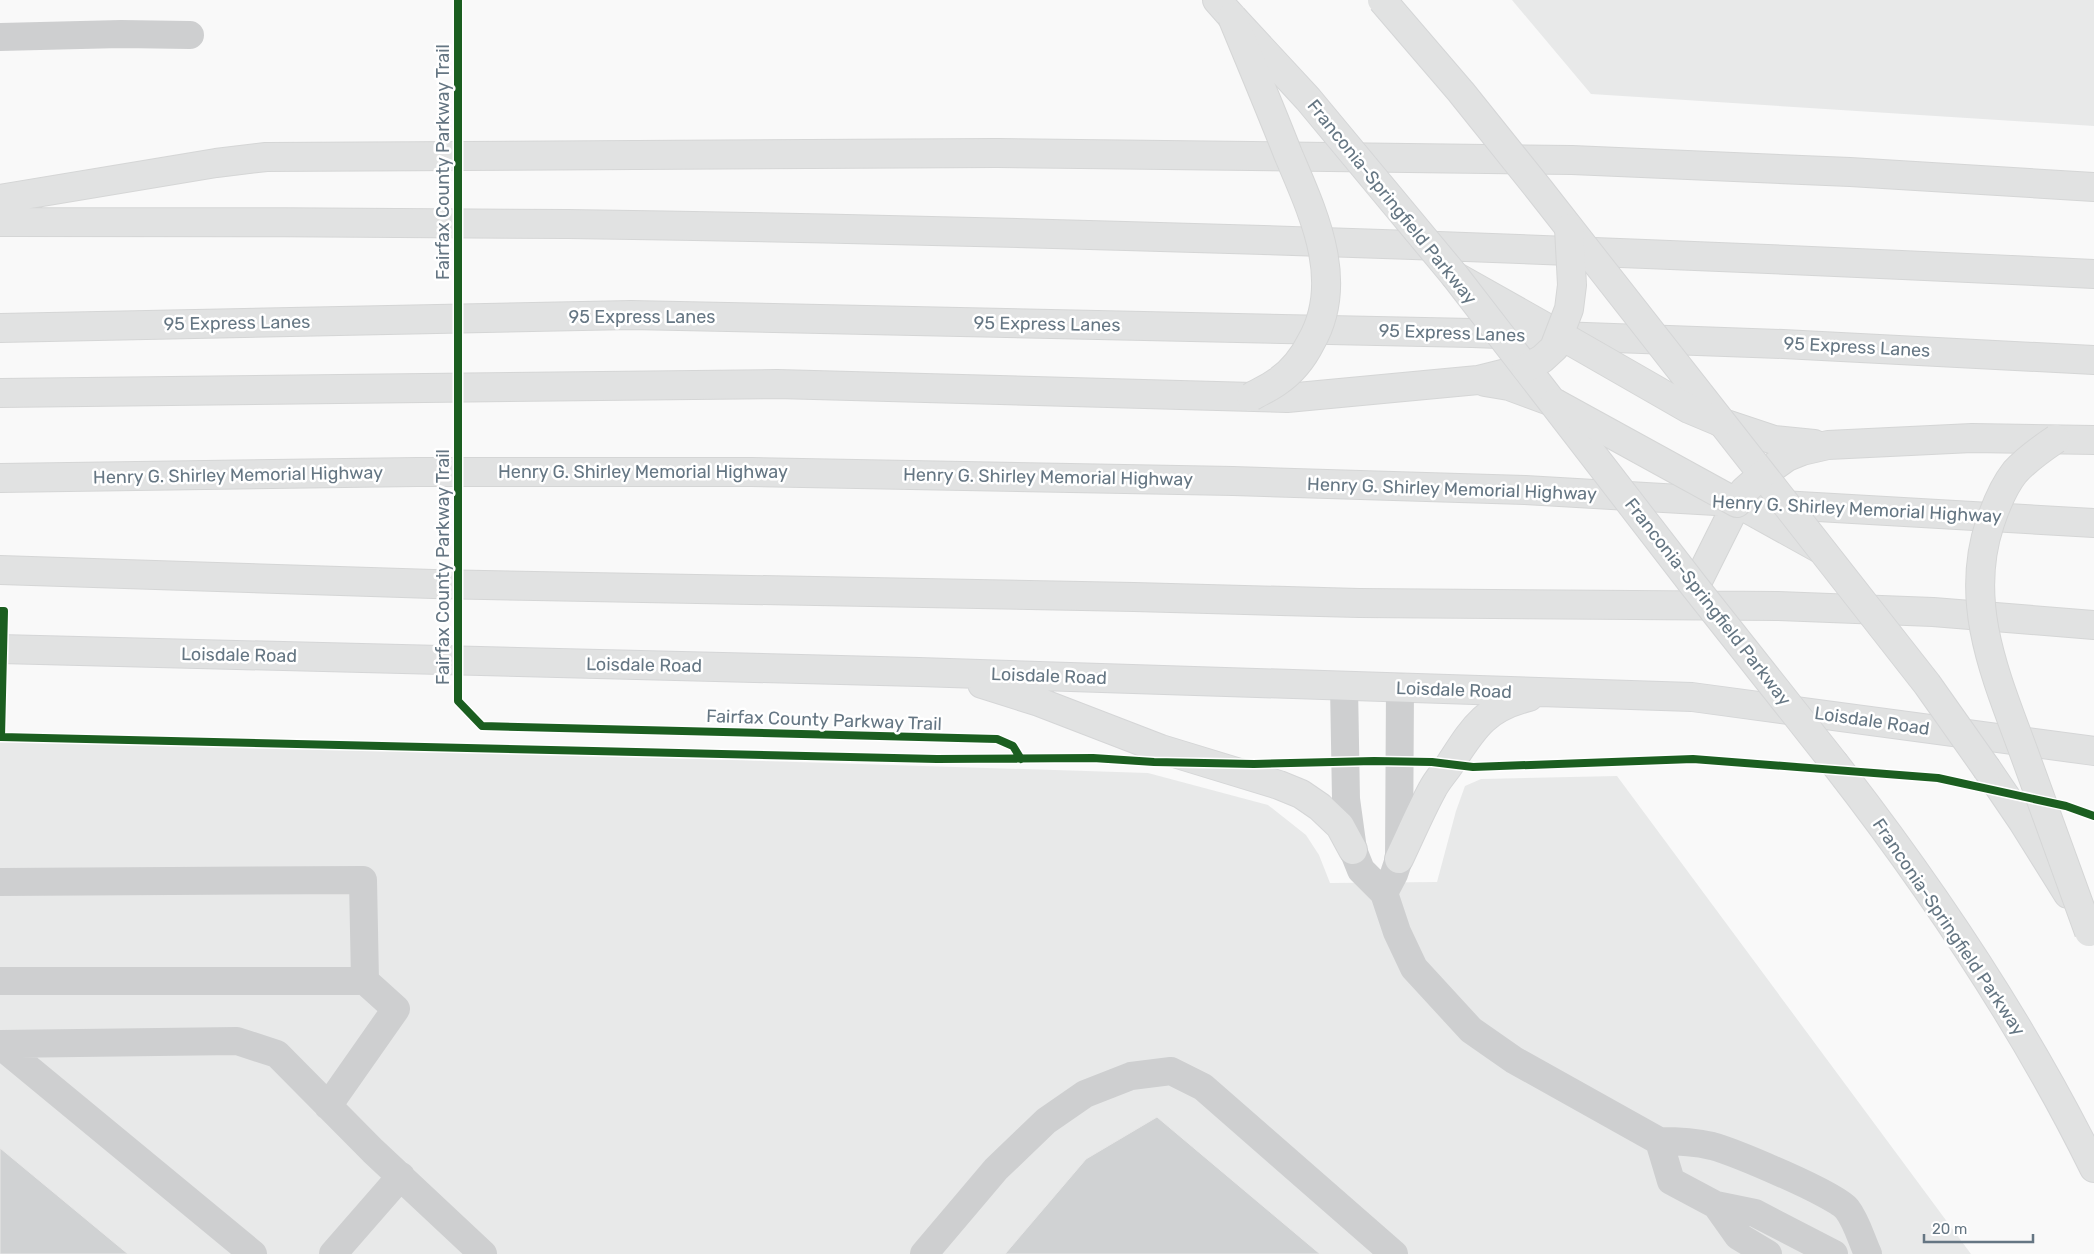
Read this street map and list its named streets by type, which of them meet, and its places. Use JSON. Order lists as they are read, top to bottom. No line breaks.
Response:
{"streets":{"main road":["Franconia-Springfield Parkway","95 Express Lanes","Henry G. Shirley Memorial Highway","Loisdale Road"],"cycle path":["Fairfax County Parkway Trail"]},"scale_bar":"20 m"}
